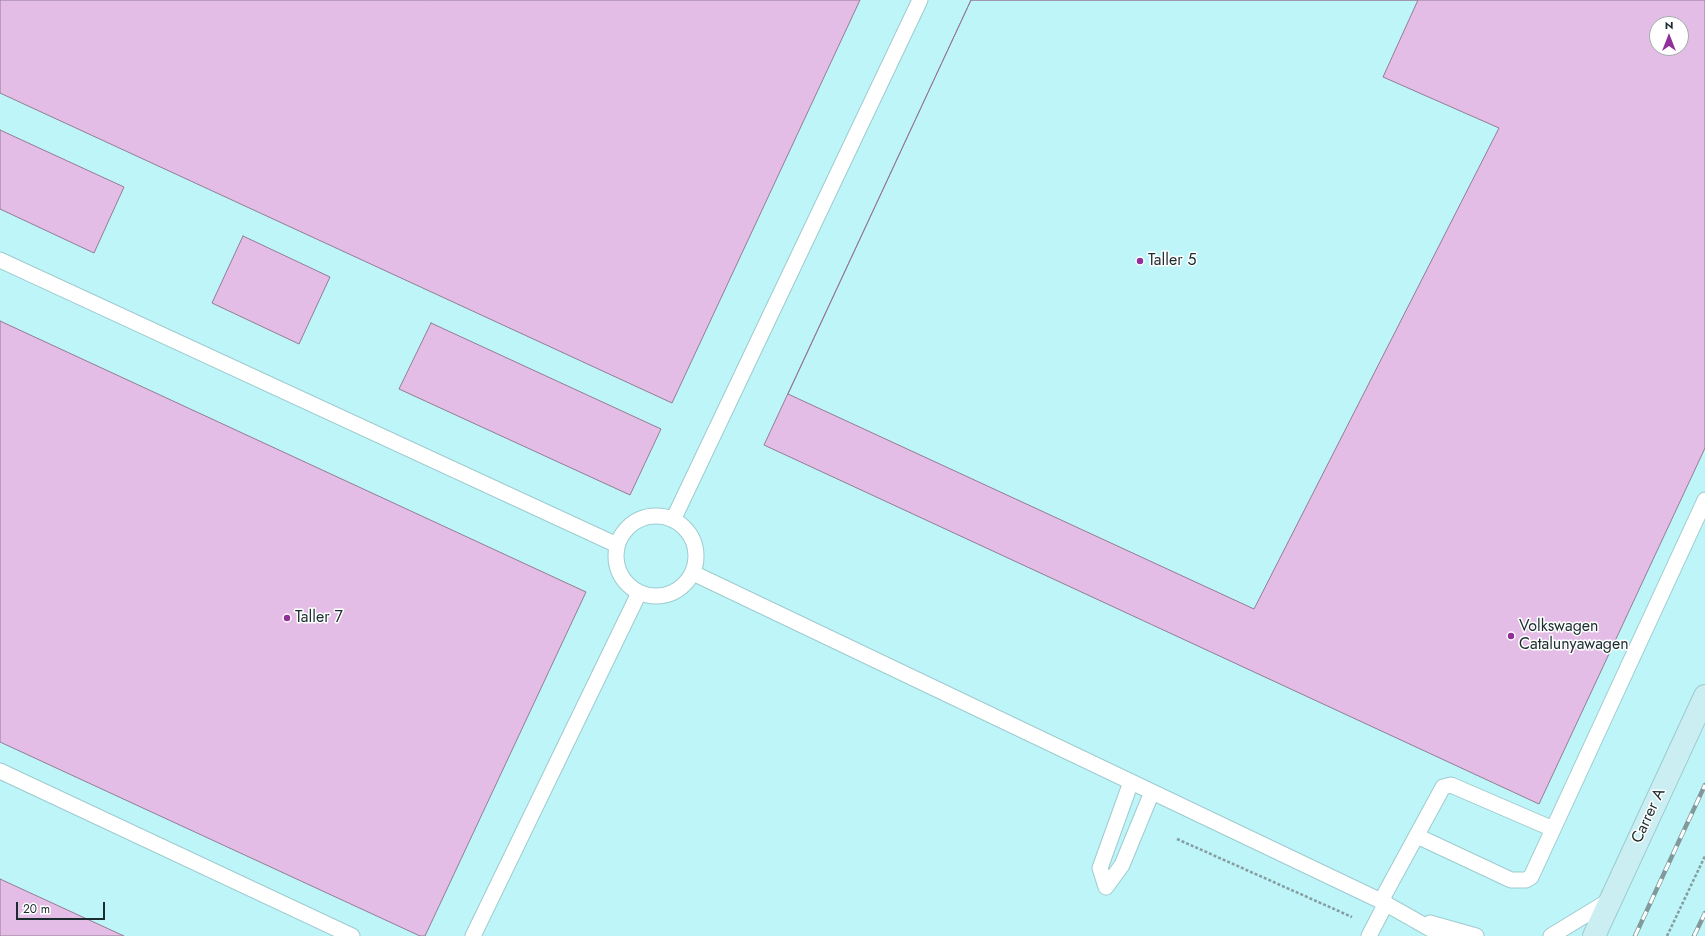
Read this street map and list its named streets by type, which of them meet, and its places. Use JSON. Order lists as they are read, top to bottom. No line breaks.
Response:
{"streets":{"main road":["Carrer A"]},"places":["Taller 5","Taller 7","Volkswagen Catalunyawagen"],"scale_bar":"20 m","north":"top"}
